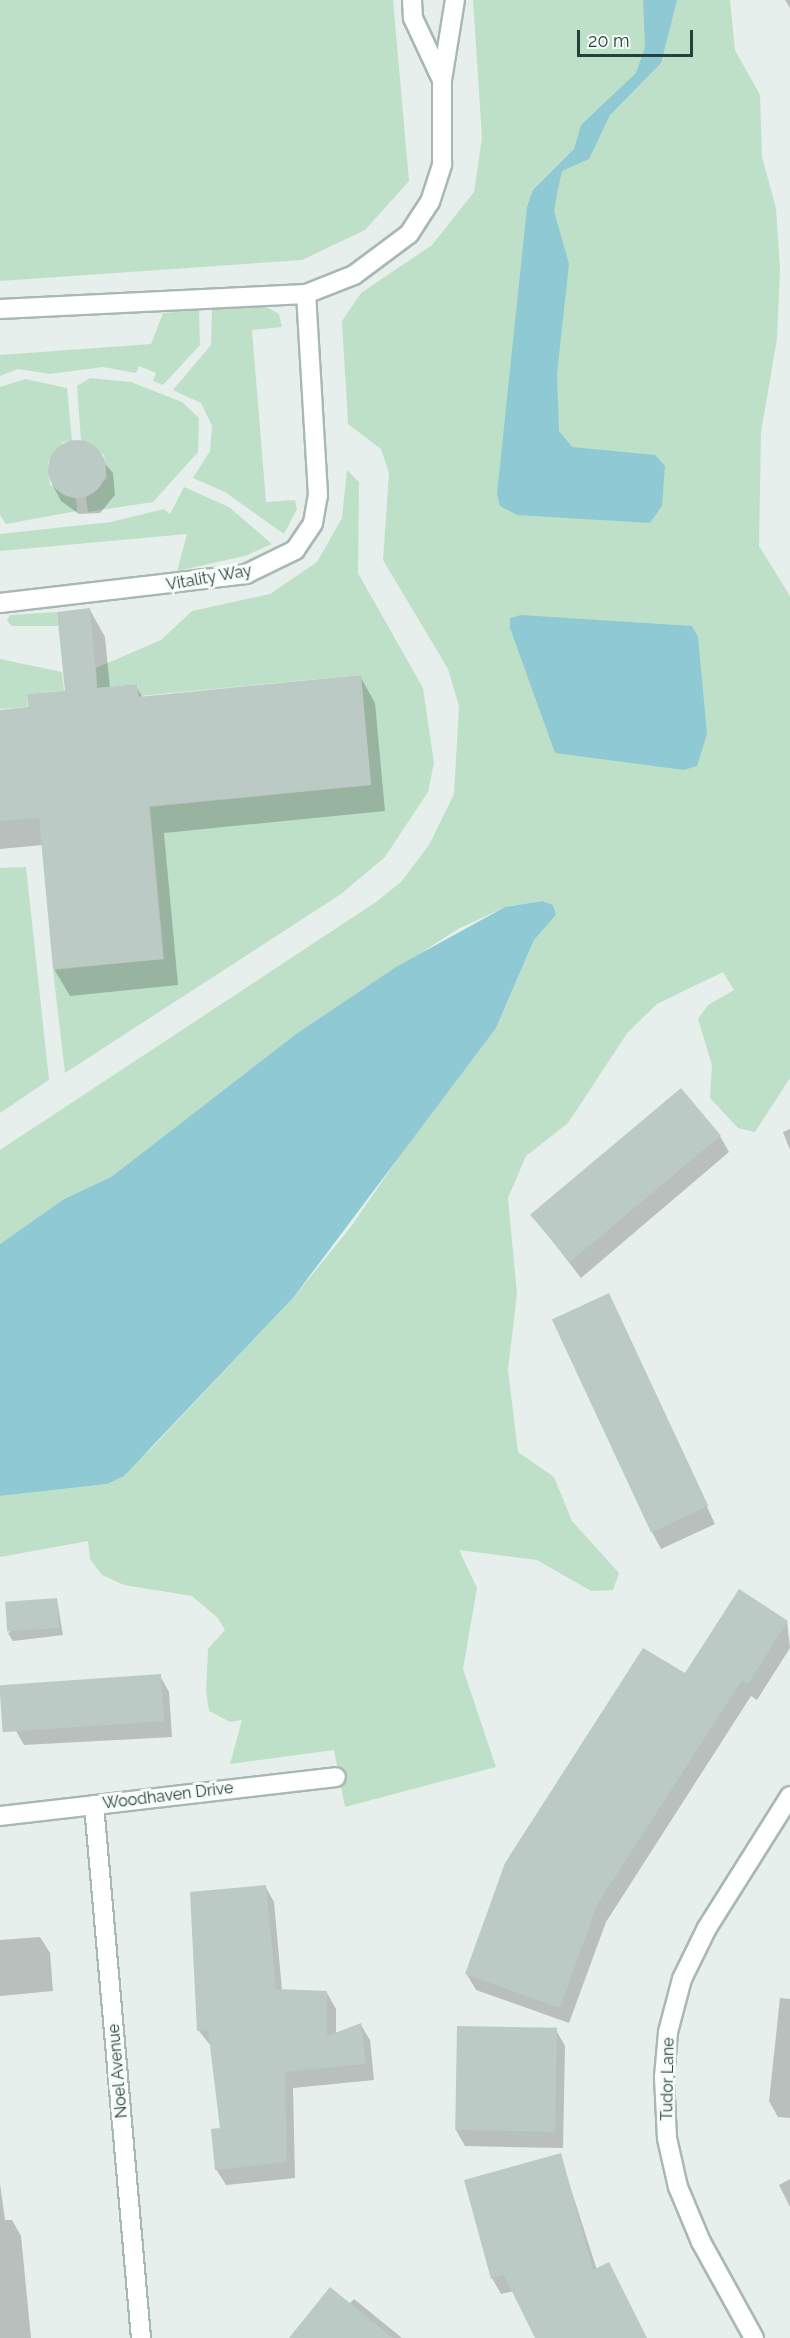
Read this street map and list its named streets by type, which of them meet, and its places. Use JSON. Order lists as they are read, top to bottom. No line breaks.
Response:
{"streets":{"street":["Vitality Way","Woodhaven Drive","Noel Avenue","Tudor Lane"]},"crossings":[["Woodhaven Drive","Noel Avenue"]],"scale_bar":"20 m"}
